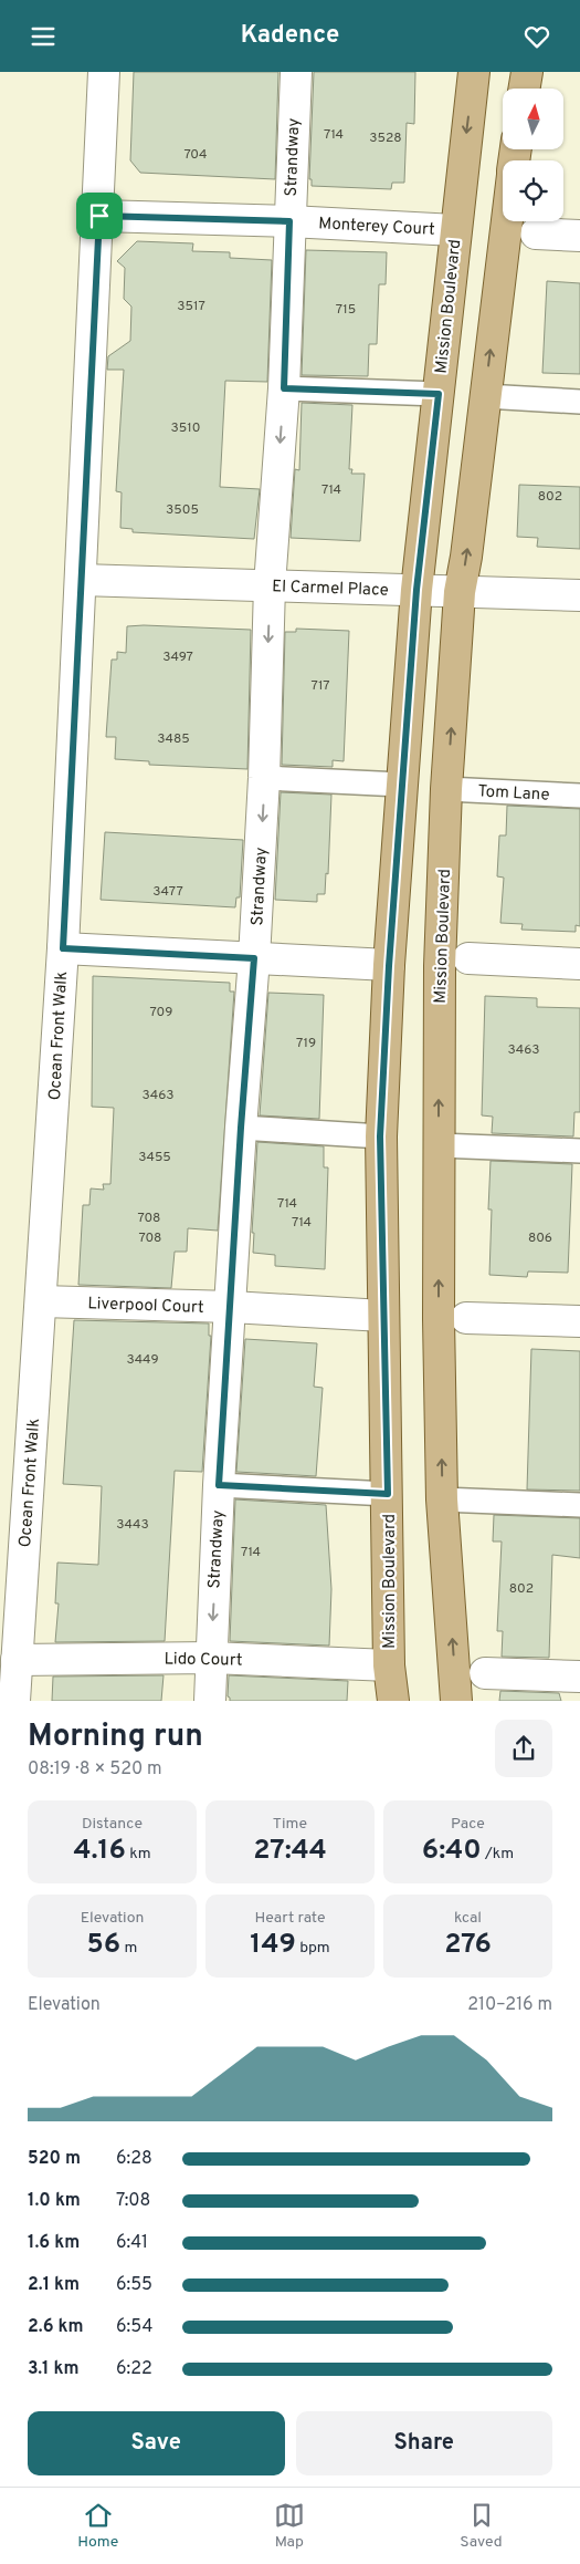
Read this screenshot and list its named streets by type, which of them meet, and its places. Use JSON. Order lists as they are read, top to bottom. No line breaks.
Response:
{"streets":{"main road":["Mission Boulevard"],"street":["Strandway","Monterey Court","El Carmel Place","Ocean Front Walk","Liverpool Court","Lido Court"],"lane":["Tom Lane"]},"crossings":[["Strandway","Monterey Court"],["Strandway","El Carmel Place"],["Strandway","Liverpool Court"],["Strandway","Lido Court"],["Monterey Court","Mission Boulevard"],["Monterey Court","Ocean Front Walk"],["Mission Boulevard","El Carmel Place"],["Mission Boulevard","Tom Lane"],["Mission Boulevard","Liverpool Court"],["Mission Boulevard","Lido Court"],["El Carmel Place","Ocean Front Walk"],["Ocean Front Walk","Liverpool Court"],["Ocean Front Walk","Lido Court"]],"one_way":["Strandway"],"house_numbers":["714","3528","704","3517","715","3510","714","802","3505","3497","717","3485","3477","709","719","3463","3463","3455","714","708","714","708","806","3449","3443","714","802"],"north":"top","page":{"header":"Kadence","heading":["Morning run","08:19 · 8 × 520 m"],"stats":[["Distance","4.16 km"],["Time","27:44"],["Pace","6:40 /km"],["Elevation","56 m"],["Heart rate","149 bpm"],["kcal","276"]],"chart":["Elevation","210–216 m"],"list":[{"name":"520 m","note":"6:28"},{"name":"1.0 km","note":"7:08"},{"name":"1.6 km","note":"6:41"},{"name":"2.1 km","note":"6:55"},{"name":"2.6 km","note":"6:54"},{"name":"3.1 km","note":"6:22"}],"buttons":["Save","Share"],"tabs":["Home","Map","Saved"]}}
